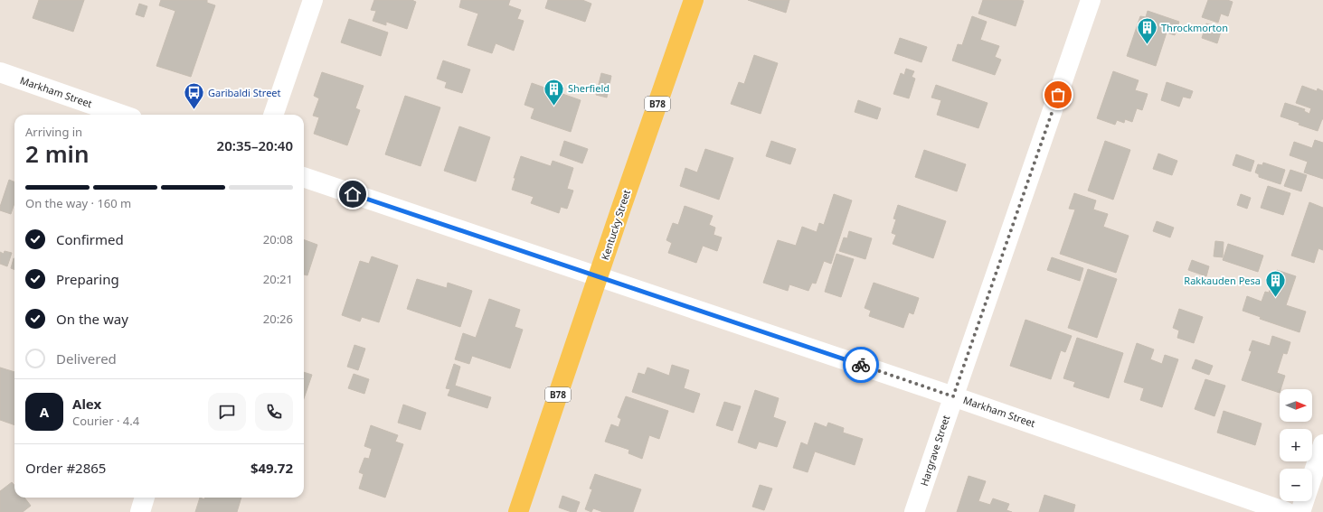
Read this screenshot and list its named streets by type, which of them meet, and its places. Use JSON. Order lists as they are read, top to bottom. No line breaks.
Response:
{"streets":{"main road":["B78","Kentucky Street"],"street":["Markham Street","Hargrave Street"]},"crossings":[["Markham Street","Kentucky Street"],["Markham Street","Hargrave Street"]],"places":{"building":["Throckmorton","Sherfield","Rakkauden Pesa"],"bus stop":["Garibaldi Street"]},"north":"right","page":{"heading":["2 min","Arriving in","20:35–20:40"],"panel":["Alex","Courier · 4.4","Order #2865","$49.72"],"bar":"On the way · 160 m","list":[["Confirmed","20:08"],["Preparing","20:21"],["On the way","20:26"],"Delivered"],"map_buttons":["+","−"],"round":"A"}}
